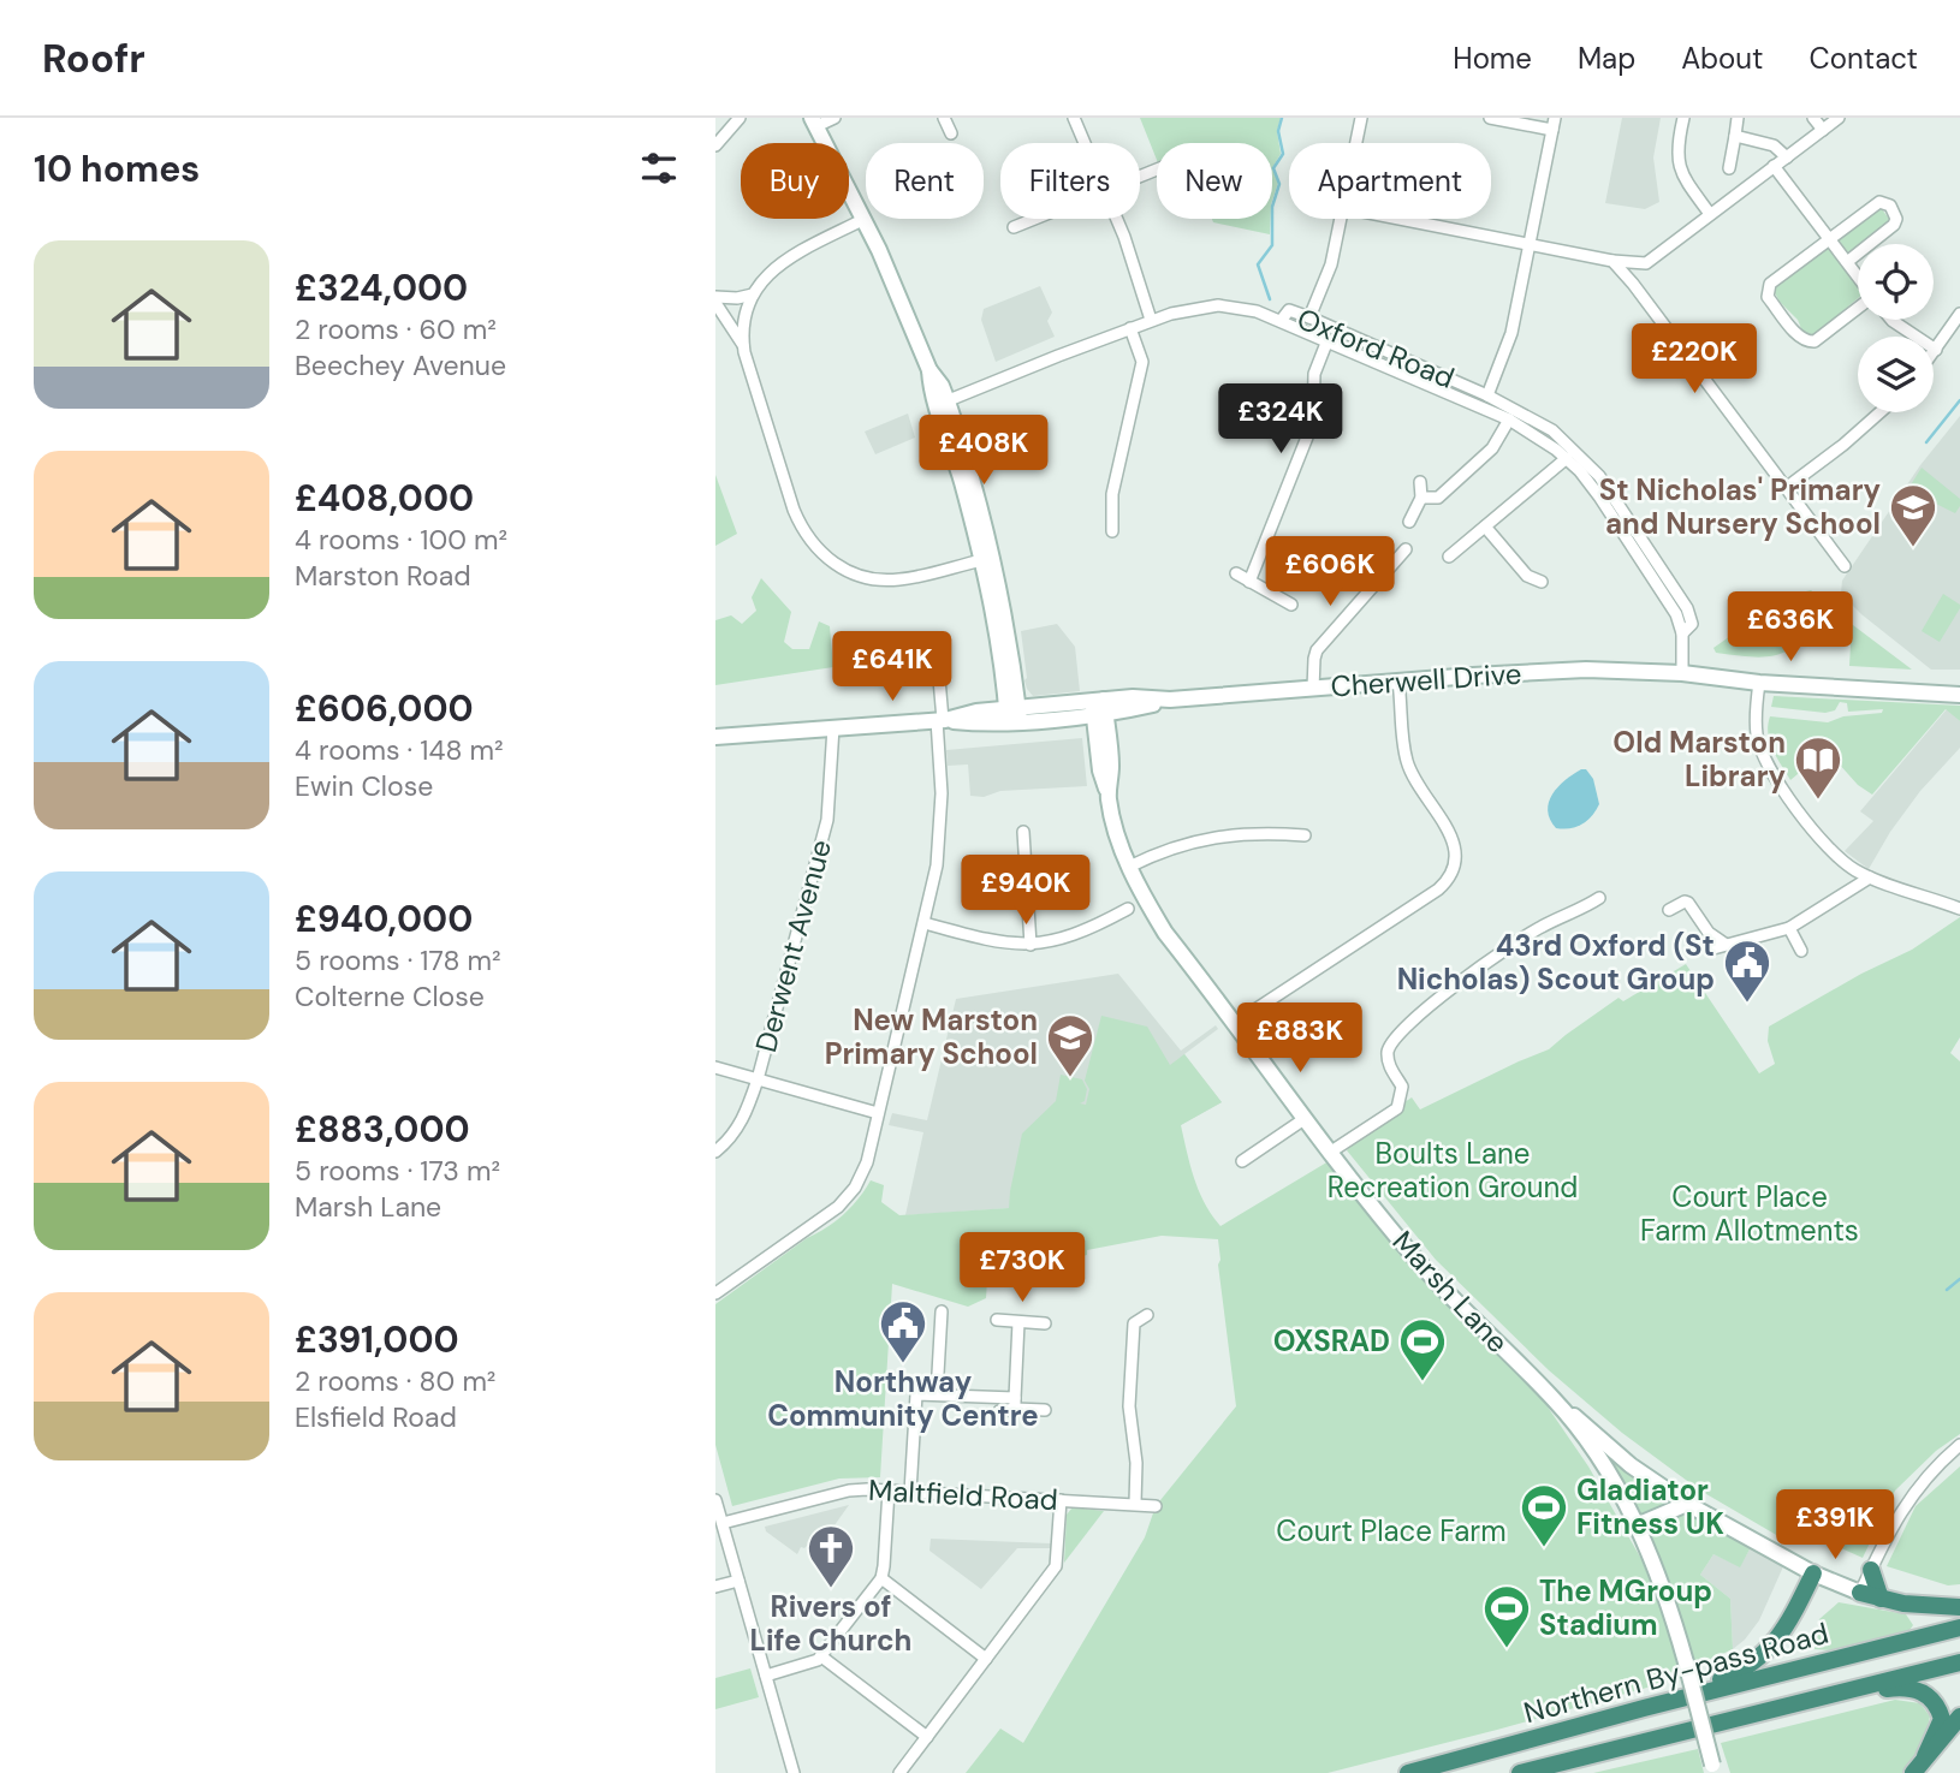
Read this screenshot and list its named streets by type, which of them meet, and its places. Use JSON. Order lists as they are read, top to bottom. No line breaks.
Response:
{"streets":{"highway":["Northern By-pass Road"],"main road":["Cherwell Drive","Marsh Lane"],"street":["Oxford Road","Derwent Avenue","Maltfield Road"]},"crossings":[["Oxford Road","Cherwell Drive"],["Cherwell Drive","Derwent Avenue"],["Cherwell Drive","Marsh Lane"]],"parks":["Boults Lane Recreation Ground","Court Place Farm Allotments","Court Place Farm"],"places":{"school or university":["St Nicholas' Primary and Nursery School","New Marston Primary School"],"library":["Old Marston Library"],"public building":["43rd Oxford (St Nicholas) Scout Group","Northway Community Centre"],"sports":["OXSRAD","Gladiator Fitness UK","The MGroup Stadium"],"church":["Rivers of Life Church"]},"page":{"header":"Roofr","nav":["Home","Map","About","Contact"],"heading":"10 homes","chip":["Buy","Rent","Filters","New","Apartment"],"list":[{"name":"£324,000","note":"2 rooms · 60 m² · Beechey Avenue"},{"name":"£408,000","note":"4 rooms · 100 m² · Marston Road"},{"name":"£606,000","note":"4 rooms · 148 m² · Ewin Close"},{"name":"£940,000","note":"5 rooms · 178 m² · Colterne Close"},{"name":"£883,000","note":"5 rooms · 173 m² · Marsh Lane"},{"name":"£391,000","note":"2 rooms · 80 m² · Elsfield Road"}],"price":["£220K","£324K","£408K","£606K","£636K","£641K","£940K","£883K","£730K","£391K"]}}
